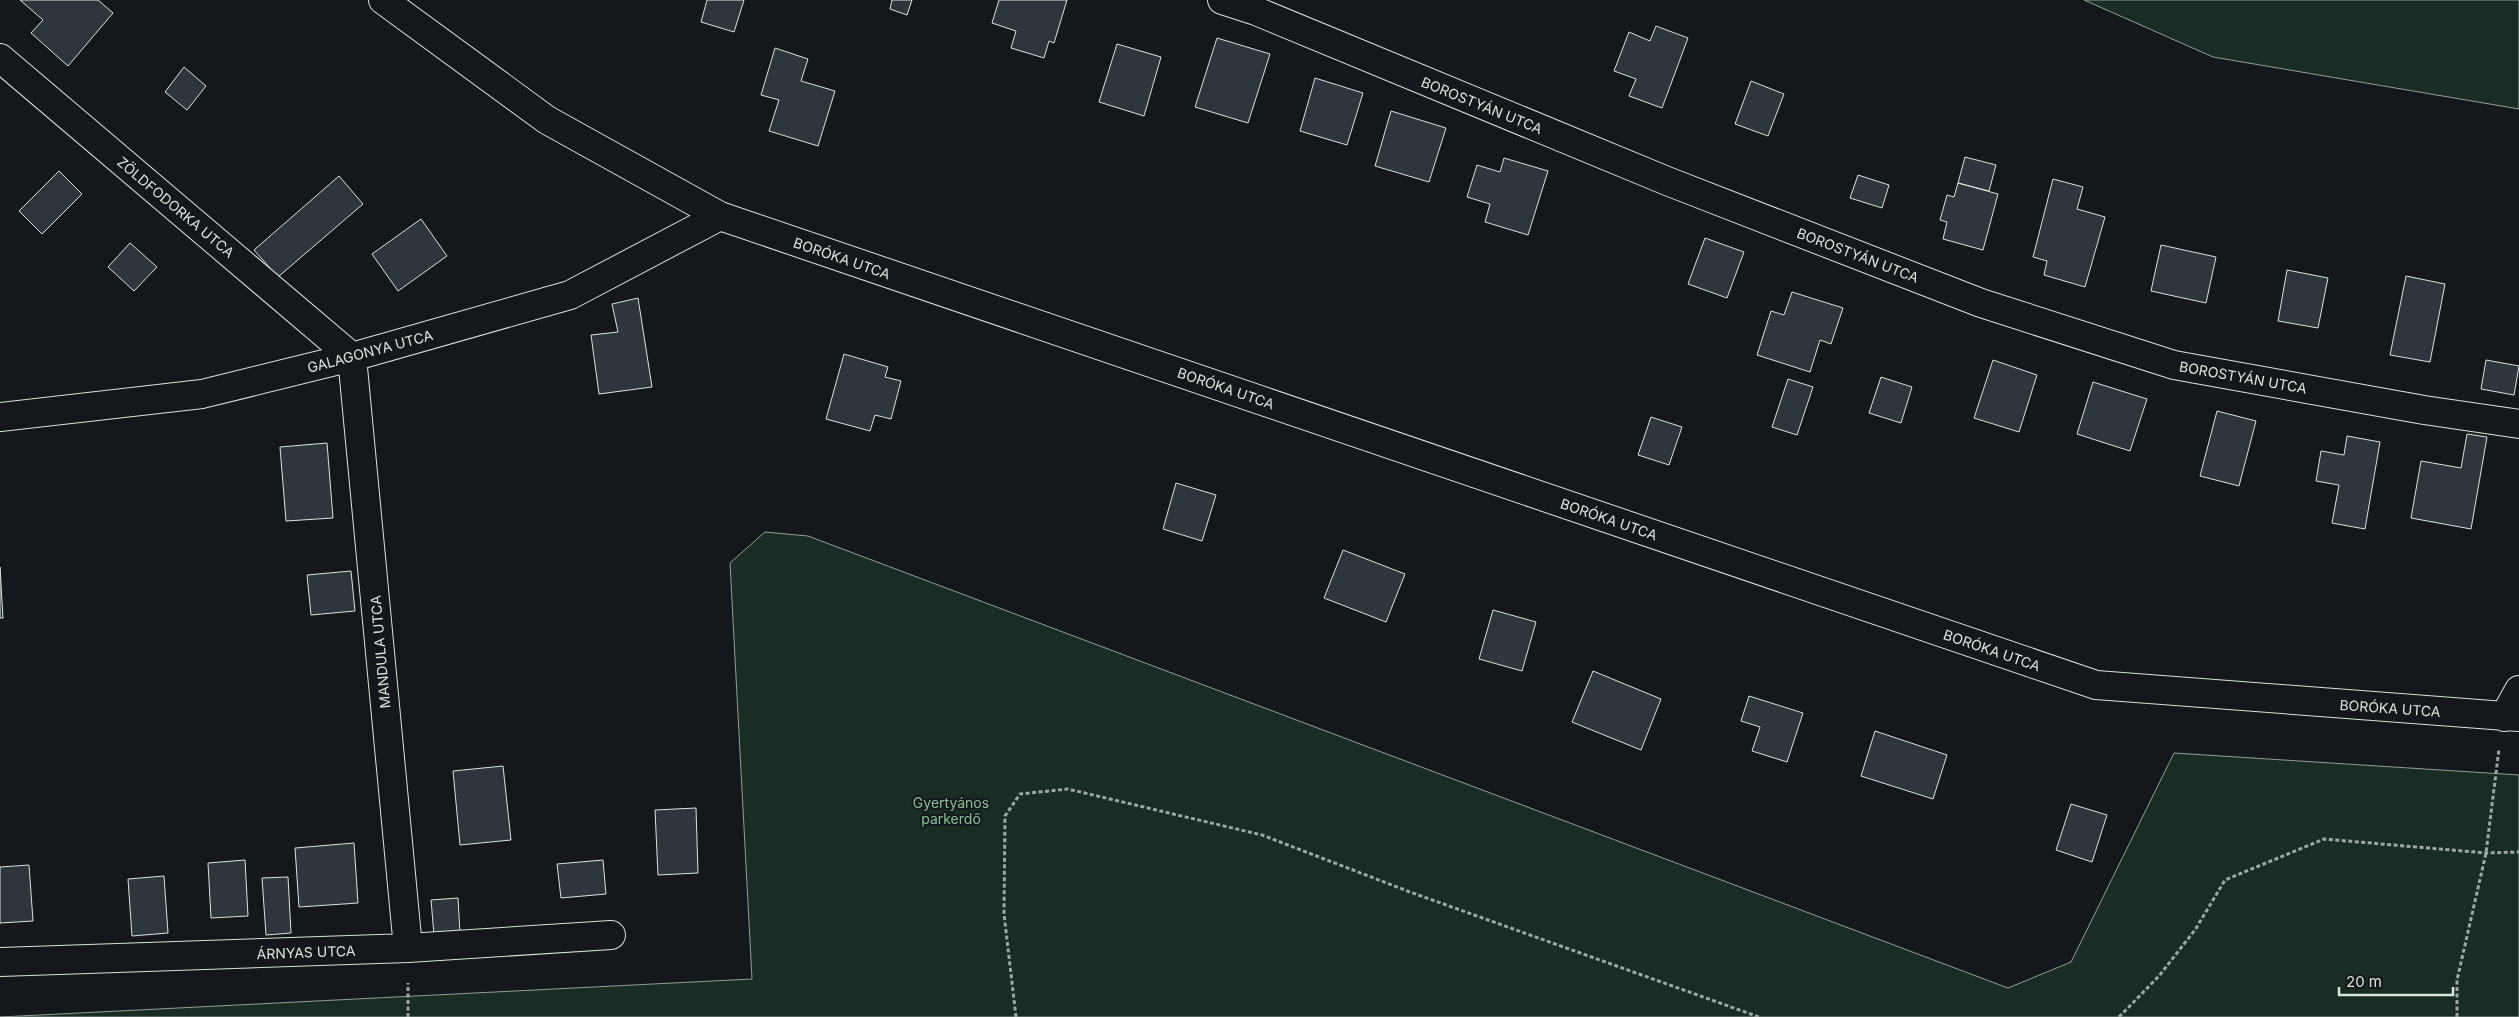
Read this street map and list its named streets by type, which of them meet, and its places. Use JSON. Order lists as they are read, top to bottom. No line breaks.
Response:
{"streets":{"street":["BOROSTYÁN UTCA","ZÖLDFODORKA UTCA","BORÓKA UTCA","GALAGONYA UTCA","MANDULA UTCA","ÁRNYAS UTCA"]},"crossings":[["ZÖLDFODORKA UTCA","GALAGONYA UTCA"],["ZÖLDFODORKA UTCA","MANDULA UTCA"],["BORÓKA UTCA","GALAGONYA UTCA"],["GALAGONYA UTCA","MANDULA UTCA"],["MANDULA UTCA","ÁRNYAS UTCA"]],"parks":["Gyertyános parkerdő"],"scale_bar":"20 m"}
